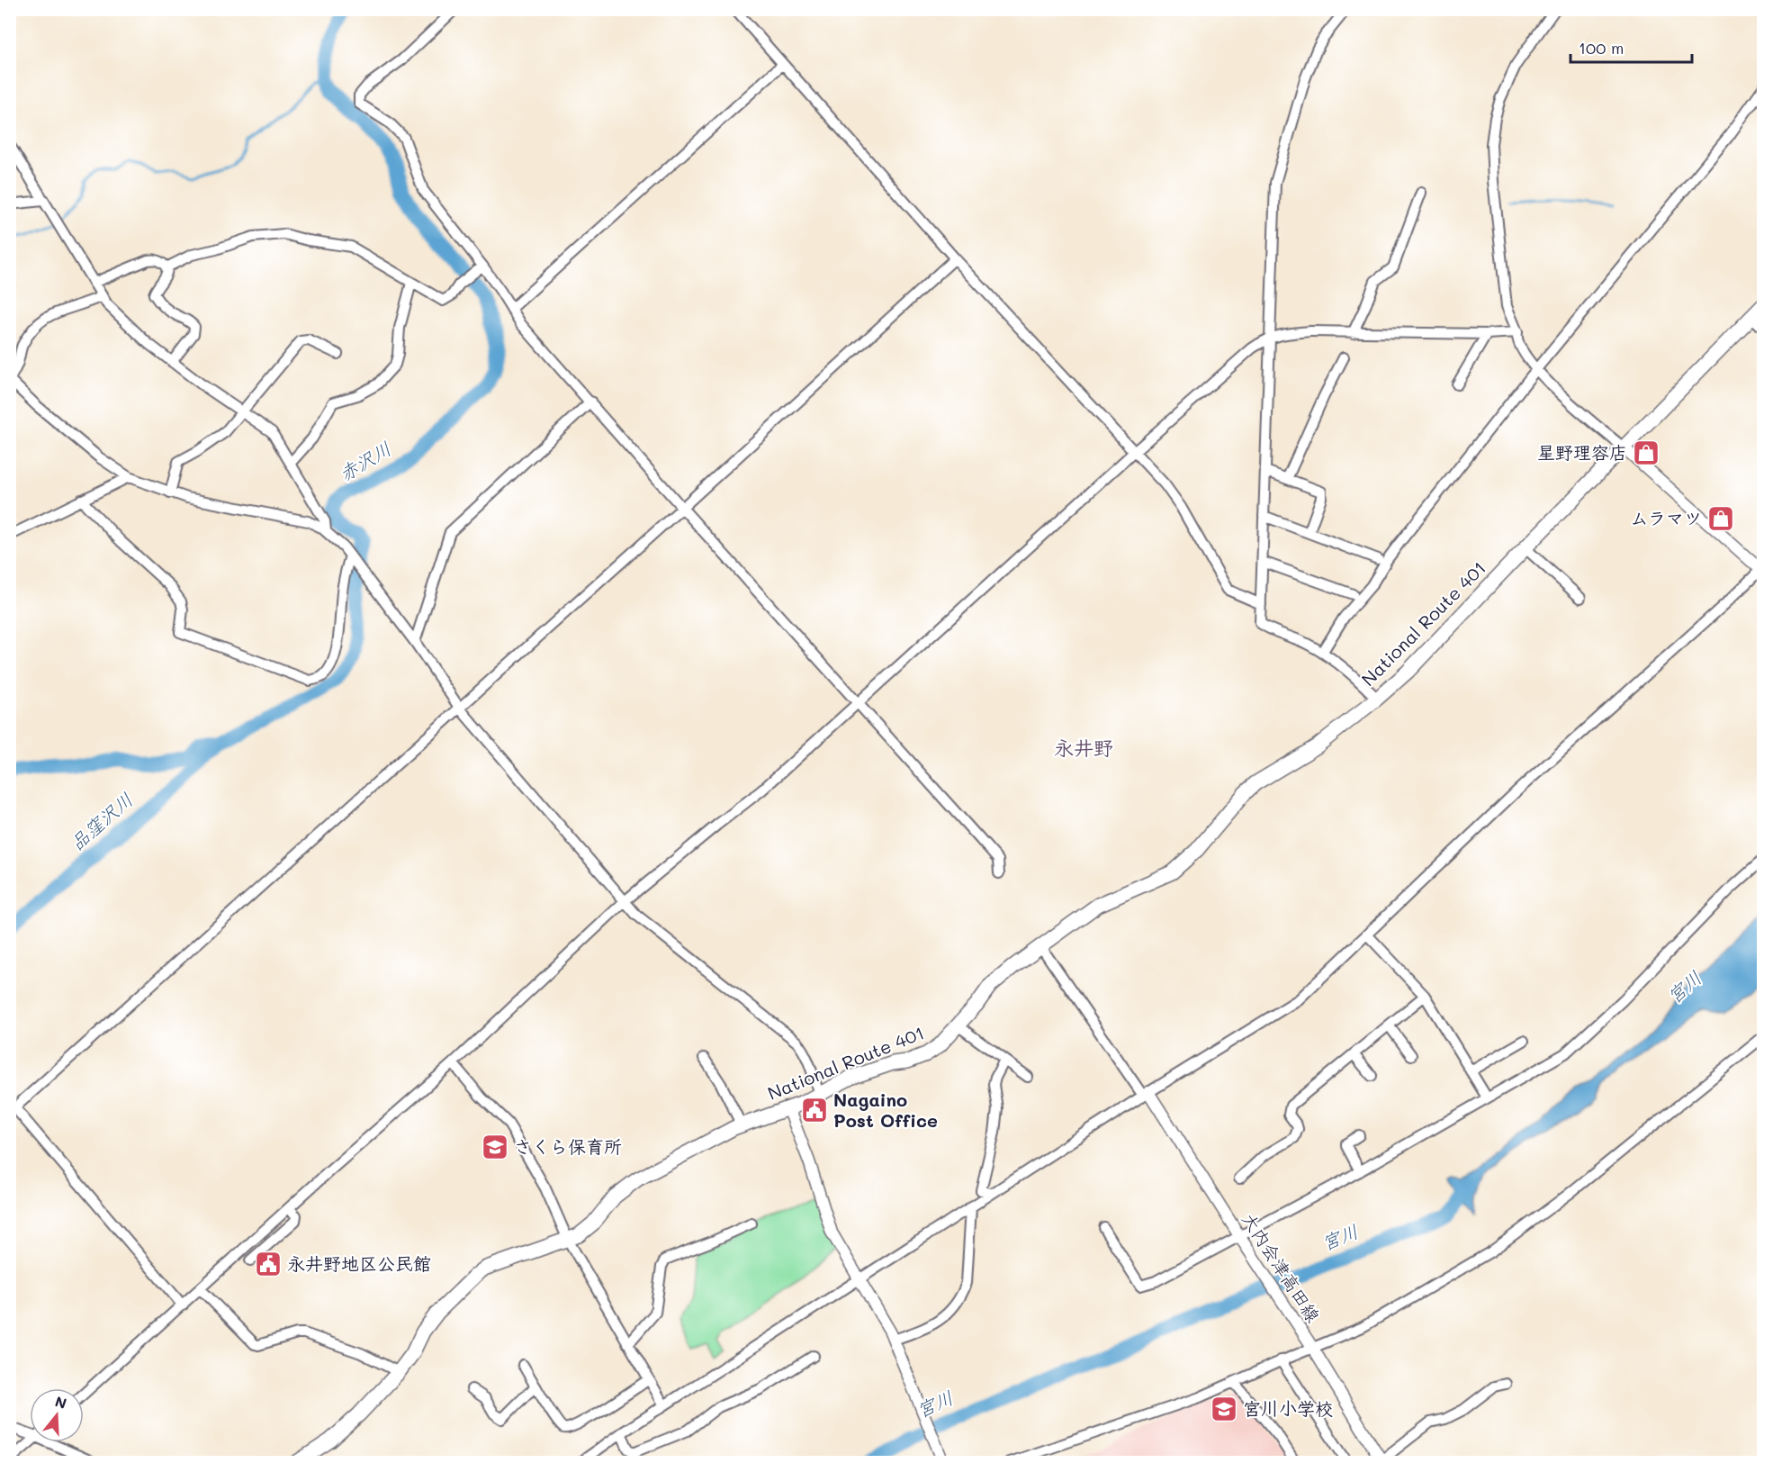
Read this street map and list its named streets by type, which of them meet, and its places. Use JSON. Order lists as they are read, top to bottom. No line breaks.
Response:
{"streets":{"highway":["National Route 401"],"main road":["大内会津高田線"]},"districts":["永井野"],"water":["赤沢川","品窪沢川","宮川"],"places":{"shop":["星野理容店","ムラマツ"],"public building":["Nagaino Post Office","永井野地区公民館"],"school or university":["さくら保育所","宮川小学校"]},"scale_bar":"100 m","north":"top"}
